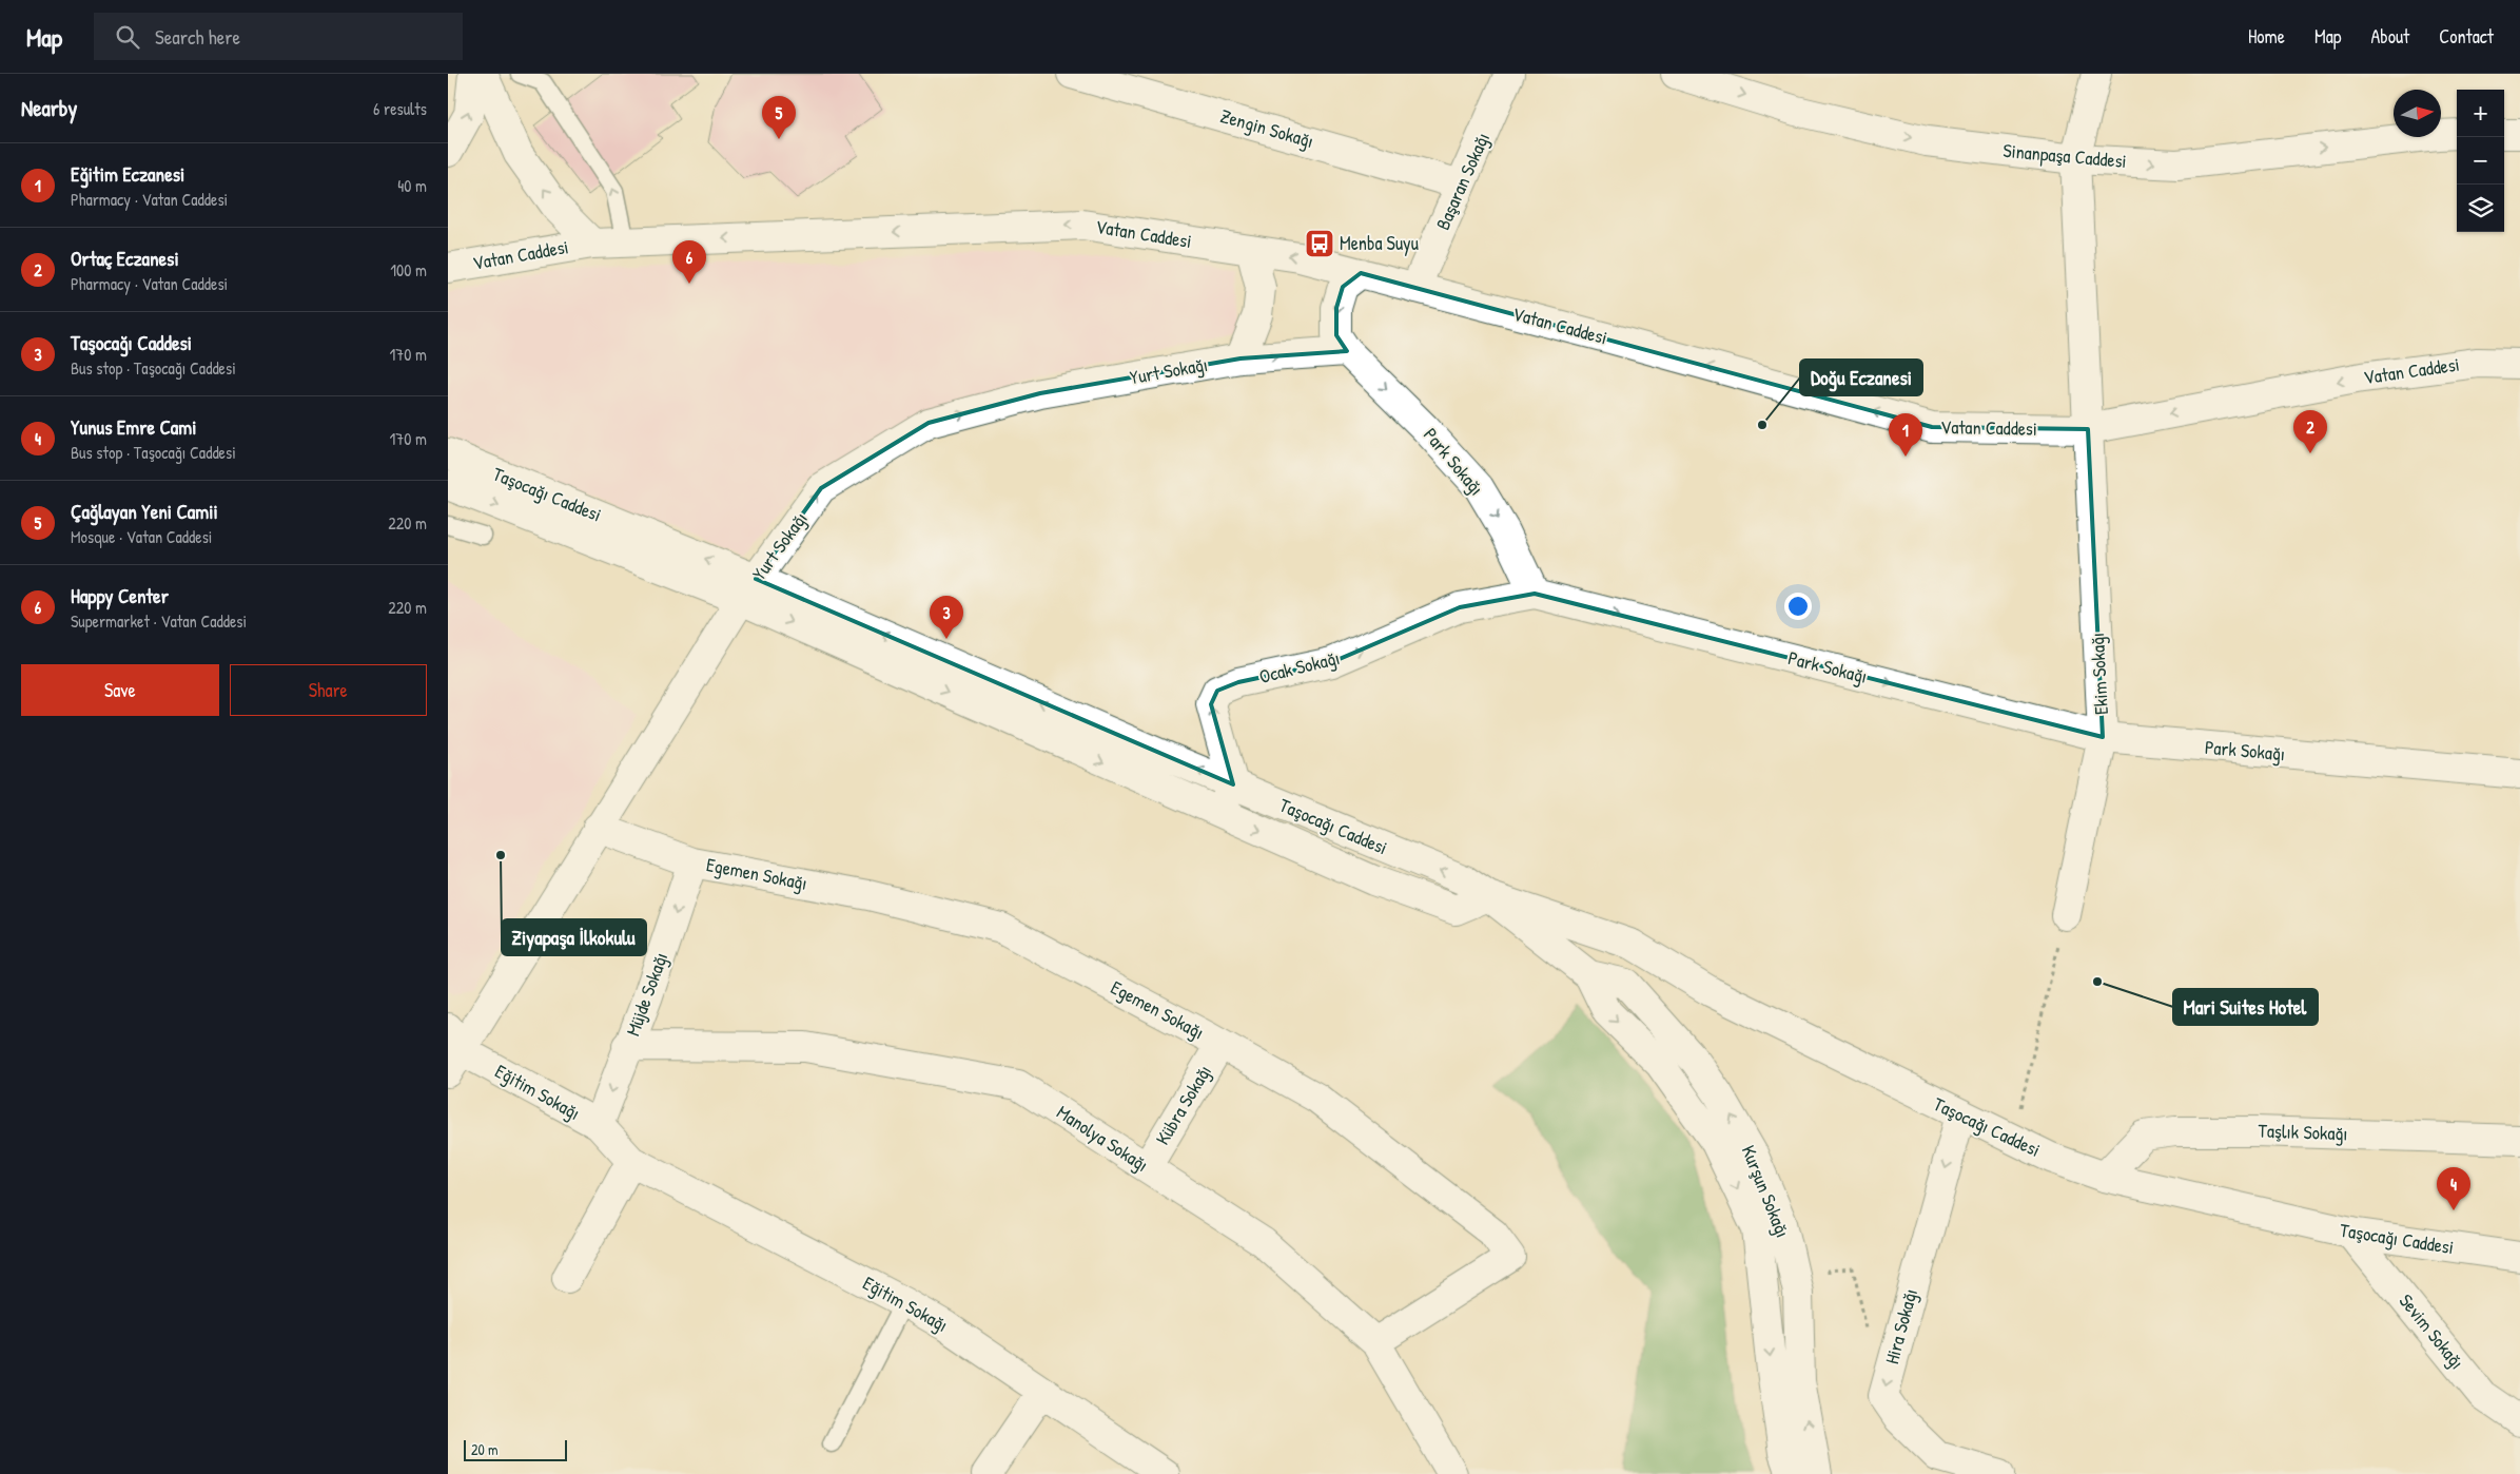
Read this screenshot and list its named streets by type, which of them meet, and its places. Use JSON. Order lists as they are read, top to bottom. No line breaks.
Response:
{"streets":{"street":["Zengin Sokağı","Sinanpaşa Caddesi","Başaran Sokağı","Vatan Caddesi","Yurt Sokağı","Park Sokağı","Taşocağı Caddesi","Ocak Sokağı","Ekim Sokağı","Egemen Sokağı","Müjde Sokağı","Eğitim Sokağı","Kübra Sokağı","Taşlık Sokağı","Manolya Sokağı","Kurşun Sokağı","Hira Sokağı","Sevim Sokağı"]},"crossings":[["Zengin Sokağı","Başaran Sokağı"],["Sinanpaşa Caddesi","Ekim Sokağı"],["Başaran Sokağı","Vatan Caddesi"],["Vatan Caddesi","Park Sokağı"],["Vatan Caddesi","Ekim Sokağı"],["Yurt Sokağı","Park Sokağı"],["Yurt Sokağı","Taşocağı Caddesi"],["Yurt Sokağı","Egemen Sokağı"],["Yurt Sokağı","Eğitim Sokağı"],["Park Sokağı","Ocak Sokağı"],["Park Sokağı","Ekim Sokağı"],["Taşocağı Caddesi","Ocak Sokağı"],["Taşocağı Caddesi","Taşlık Sokağı"],["Taşocağı Caddesi","Kurşun Sokağı"],["Taşocağı Caddesi","Hira Sokağı"],["Taşocağı Caddesi","Sevim Sokağı"],["Egemen Sokağı","Müjde Sokağı"],["Egemen Sokağı","Kübra Sokağı"],["Egemen Sokağı","Manolya Sokağı"],["Müjde Sokağı","Eğitim Sokağı"],["Müjde Sokağı","Manolya Sokağı"],["Kübra Sokağı","Manolya Sokağı"]],"one_way":["Sinanpaşa Caddesi","Vatan Caddesi","Yurt Sokağı","Park Sokağı","Ocak Sokağı","Müjde Sokağı","Hira Sokağı"],"places":{"bus stop":["Menba Suyu"],"other":["Doğu Eczanesi","Ziyapaşa İlkokulu","Mari Suites Hotel"]},"scale_bar":"20 m","north":"right","page":{"header":"Map","search":"Search here","nav":["Home","Map","About","Contact"],"heading":["Nearby","6 results"],"map_buttons":["+","−"],"pins":["5","6","2","1","3","4"],"list":[{"mark":"1","name":"Eğitim Eczanesi","note":"Pharmacy · Vatan Caddesi","value":"40 m"},{"mark":"2","name":"Ortaç Eczanesi","note":"Pharmacy · Vatan Caddesi","value":"100 m"},{"mark":"3","name":"Taşocağı Caddesi","note":"Bus stop · Taşocağı Caddesi","value":"170 m"},{"mark":"4","name":"Yunus Emre Cami","note":"Bus stop · Taşocağı Caddesi","value":"170 m"},{"mark":"5","name":"Çağlayan Yeni Camii","note":"Mosque · Vatan Caddesi","value":"220 m"},{"mark":"6","name":"Happy Center","note":"Supermarket · Vatan Caddesi","value":"220 m"}],"buttons":["Save","Share"],"scale":"20 m"}}
